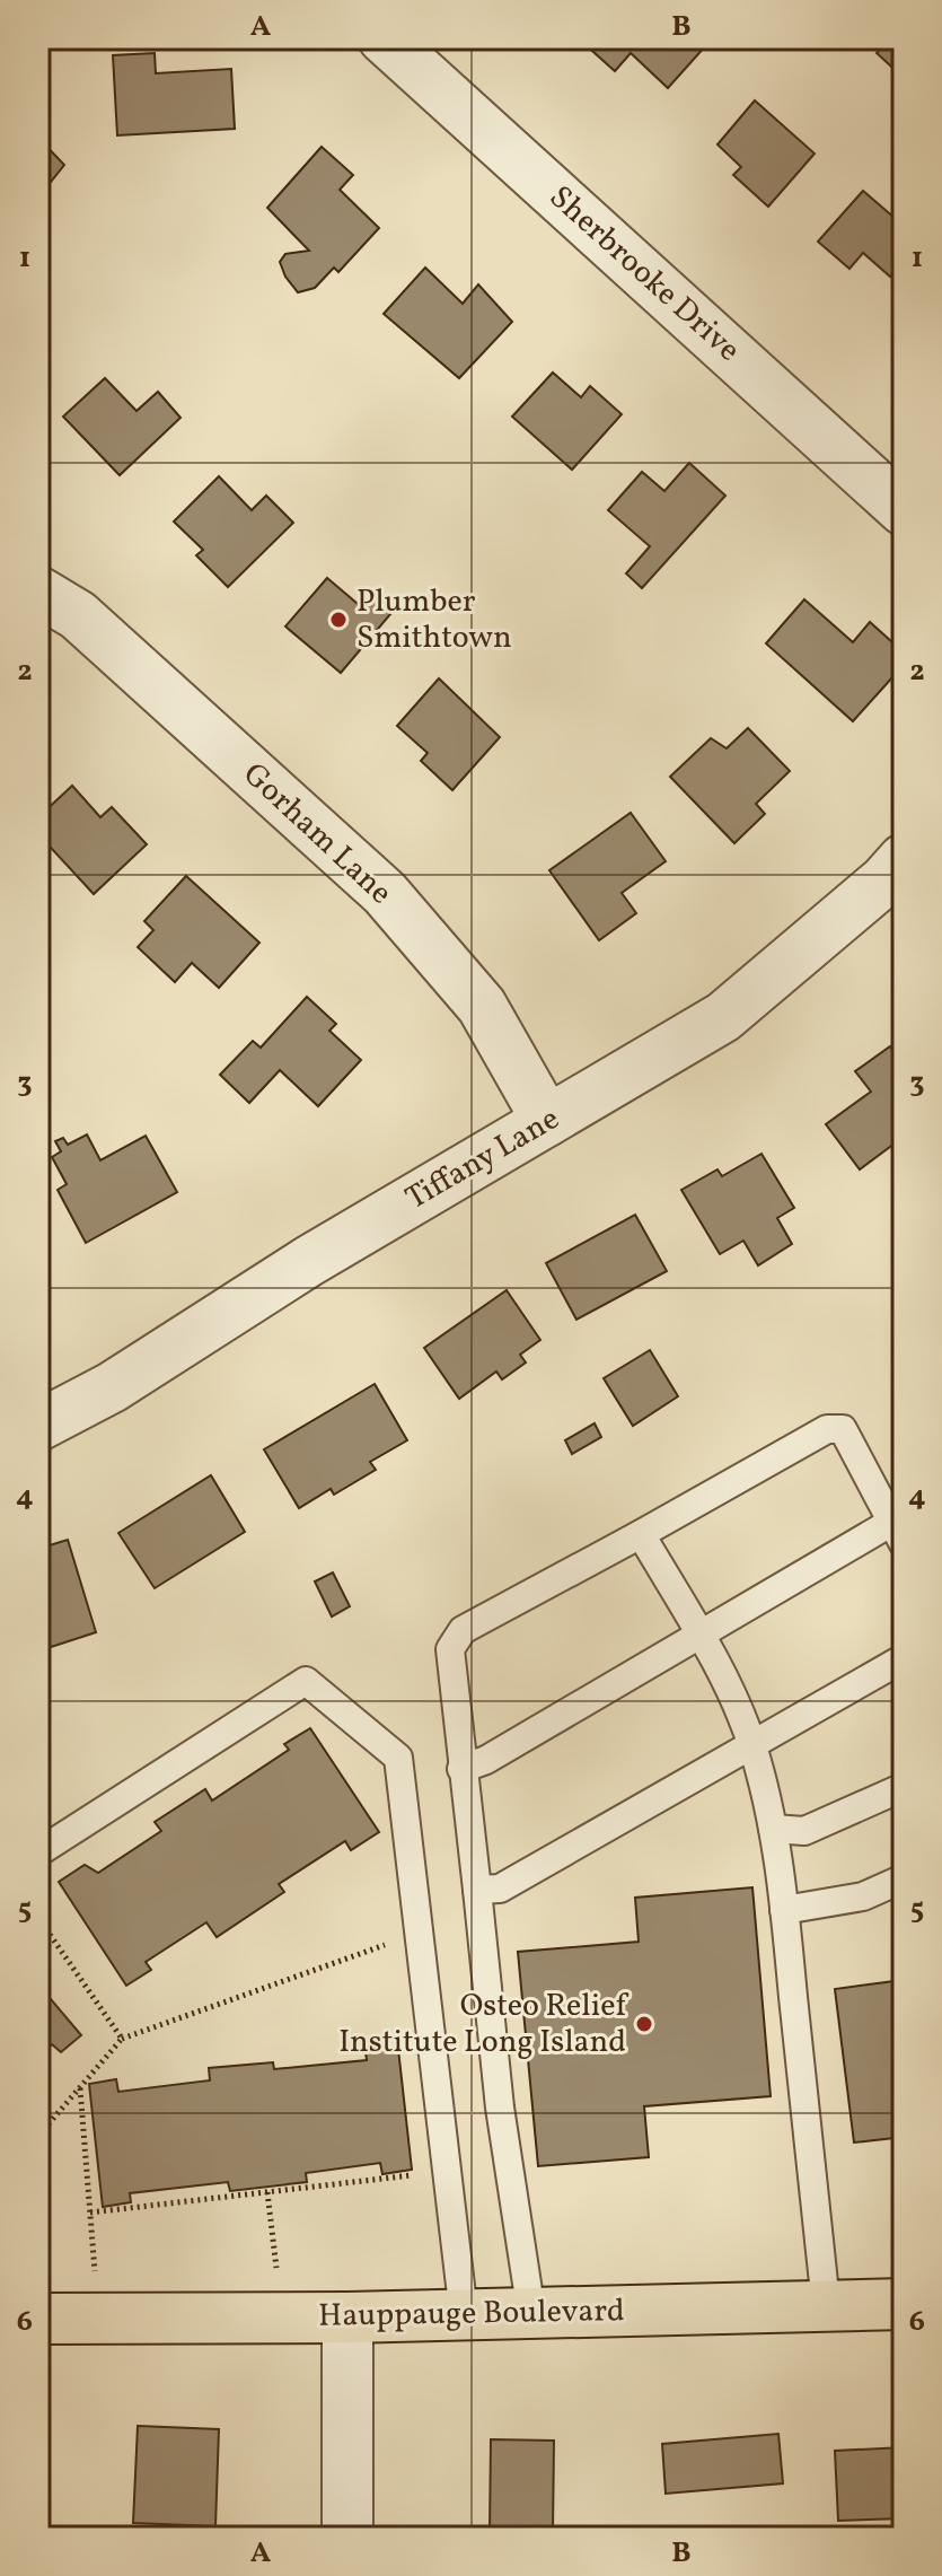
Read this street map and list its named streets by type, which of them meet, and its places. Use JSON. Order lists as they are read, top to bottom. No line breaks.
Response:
{"streets":{"main road":["Hauppauge Boulevard"],"street":["Sherbrooke Drive","Gorham Lane","Tiffany Lane"]},"crossings":[["Gorham Lane","Tiffany Lane"]],"places":["Plumber Smithtown","Osteo Relief Institute Long Island"],"grid":{"columns":["A","B"],"rows":["1","2","3","4","5","6"]}}
